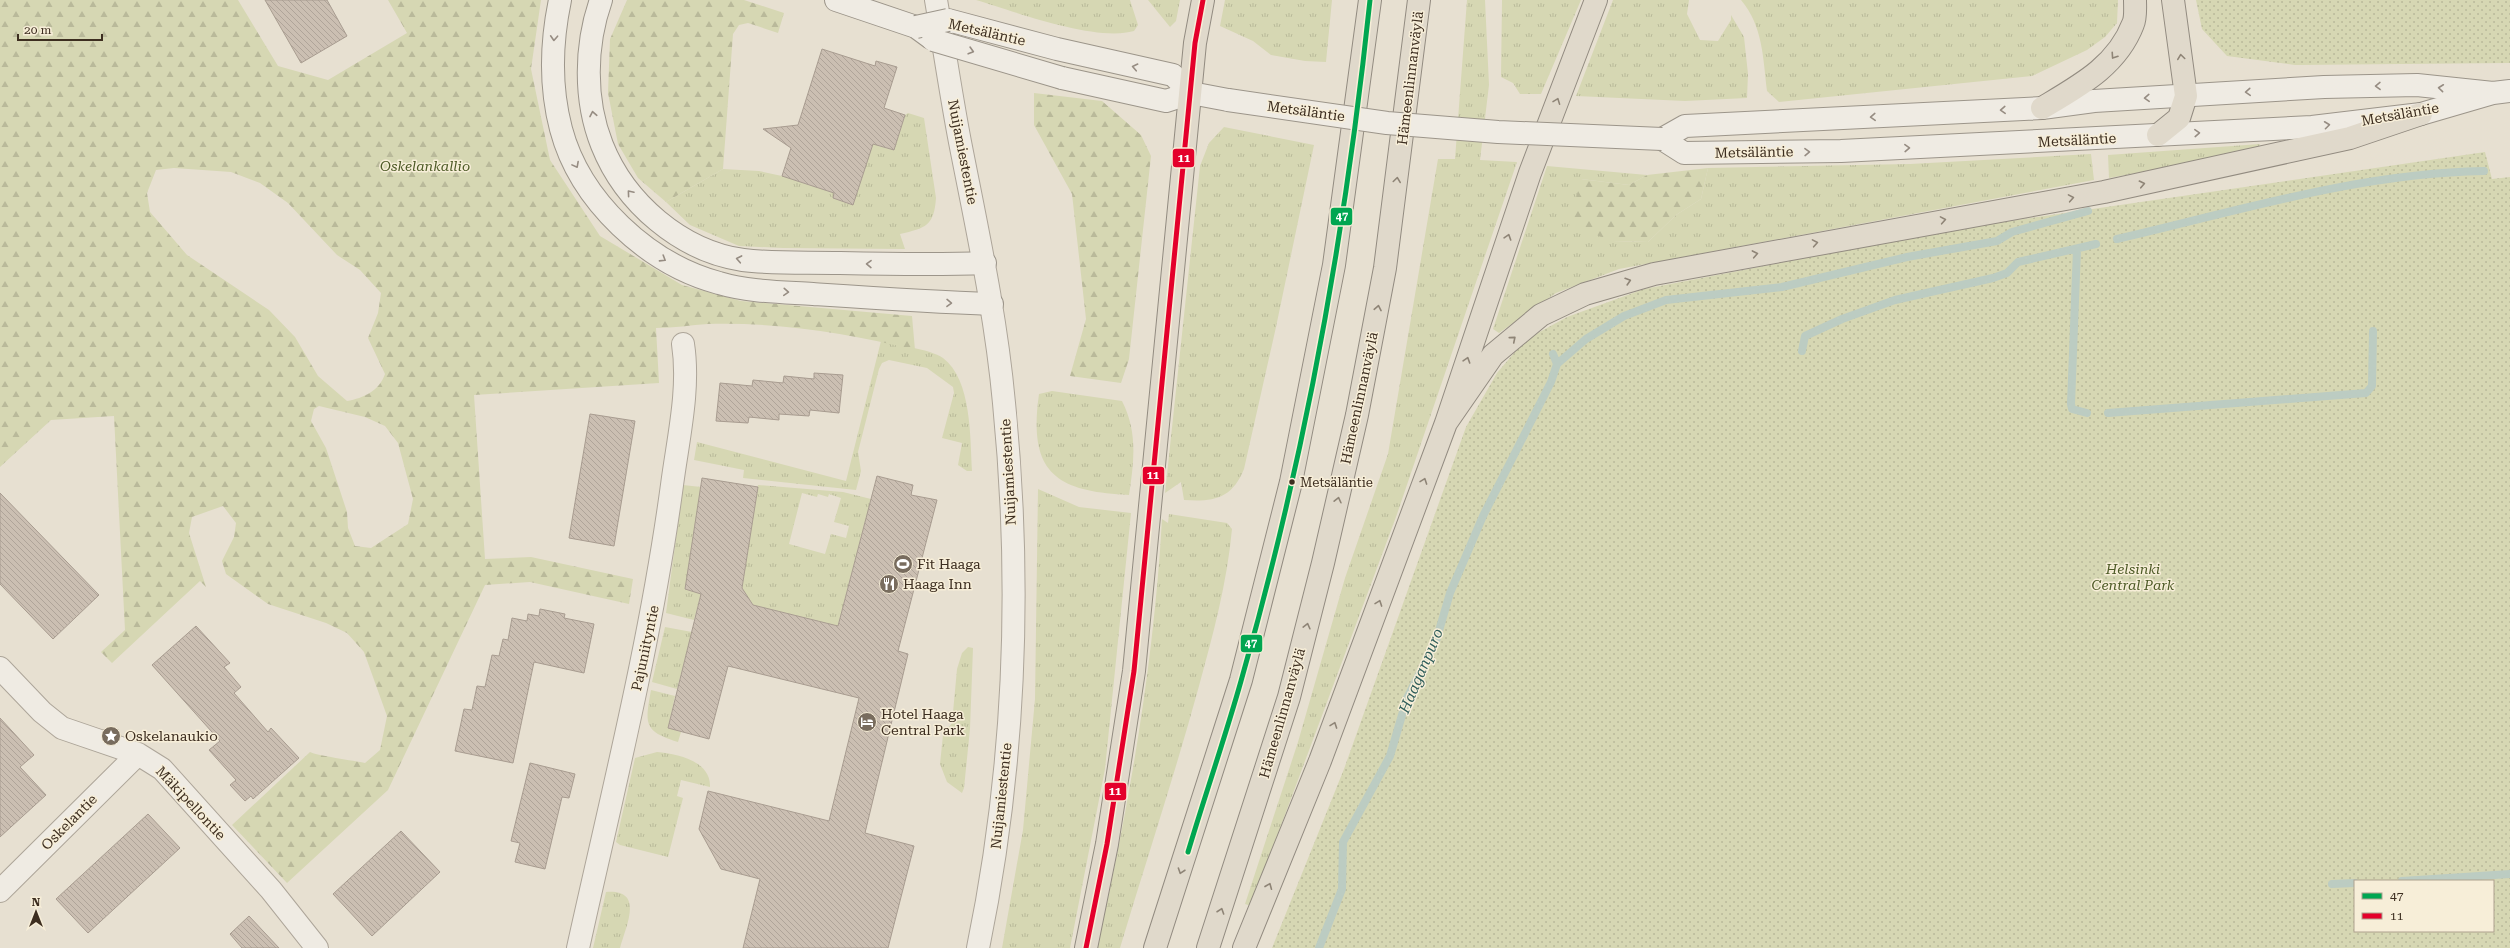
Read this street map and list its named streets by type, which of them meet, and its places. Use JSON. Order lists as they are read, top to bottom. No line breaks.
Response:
{"streets":{"highway":["Hämeenlinnanväylä"],"main road":["Metsäläntie","Nuijamiestentie","Pajuniityntie","Mäkipellontie","Oskelantie"]},"crossings":[["Mäkipellontie","Oskelantie"]],"water":["Haaganpuro"],"parks":["Oskelankallio","Helsinki Central Park"],"places":{"other":["Metsäläntie"],"sports":["Fit Haaga"],"restaurant":["Haaga Inn"],"hotel":["Hotel Haaga Central Park"],"place":["Oskelanaukio"]},"lines":["transit line 47","transit line 11"],"legend":["47","11"],"scale_bar":"20 m","north":"top"}
